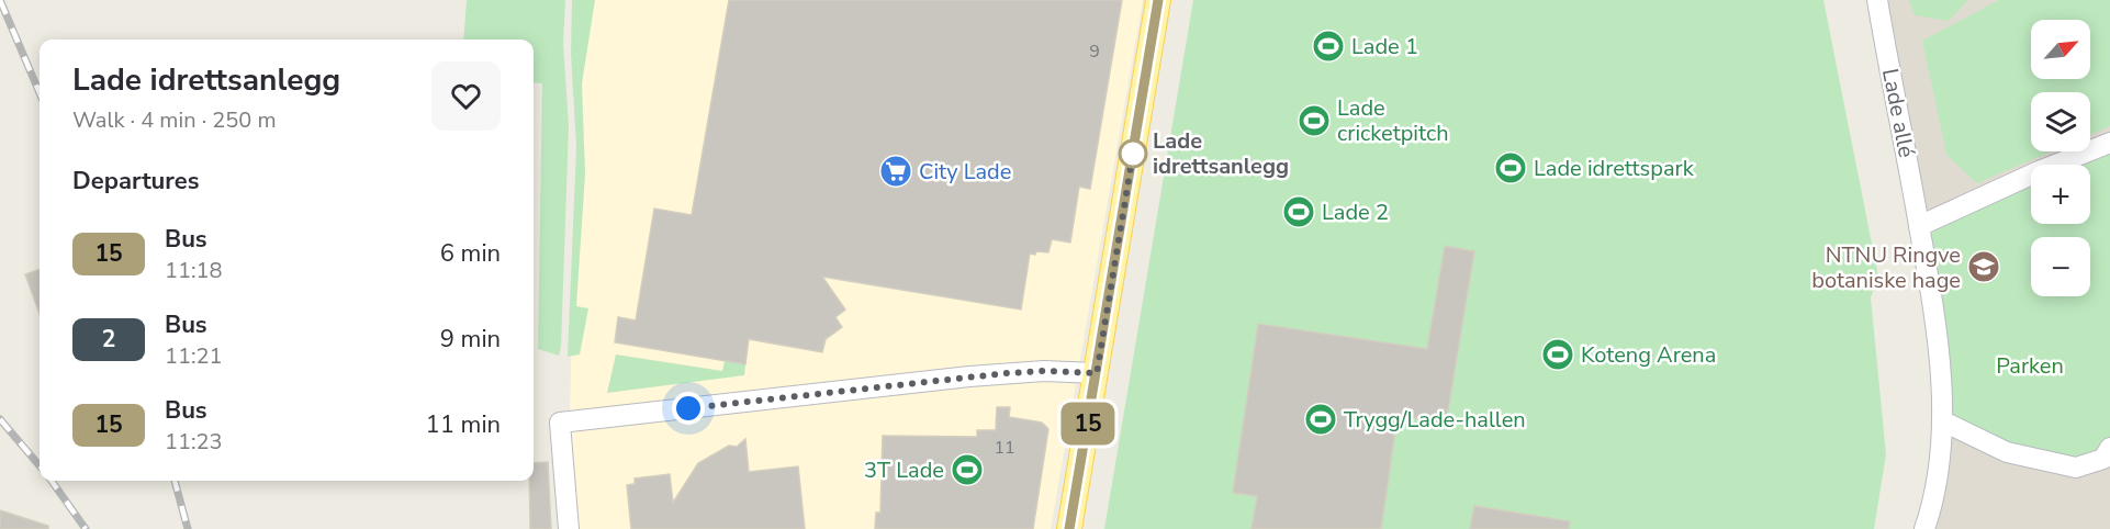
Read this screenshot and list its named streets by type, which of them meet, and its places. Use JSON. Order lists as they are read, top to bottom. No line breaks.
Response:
{"streets":{"street":["Lade allé"]},"parks":["Parken"],"places":{"sports":["Lade 1","Lade cricketpitch","Lade idrettspark","Lade 2","Koteng Arena","Trygg/Lade-hallen","3T Lade"],"other":["Lade idrettsanlegg"],"supermarket":["City Lade"],"school or university":["NTNU Ringve botaniske hage"]},"lines":["bus line 15"],"house_numbers":["9","11"],"north":"top right","page":{"on_map":"15","map_buttons":["+","−"],"heading":[["Lade idrettsanlegg","Walk · 4 min · 250 m"],"Departures"],"list":[{"mark":"15","name":"Bus","note":"11:18","value":"6 min"},{"mark":"2","name":"Bus","note":"11:21","value":"9 min"},{"mark":"15","name":"Bus","note":"11:23","value":"11 min"}]}}
